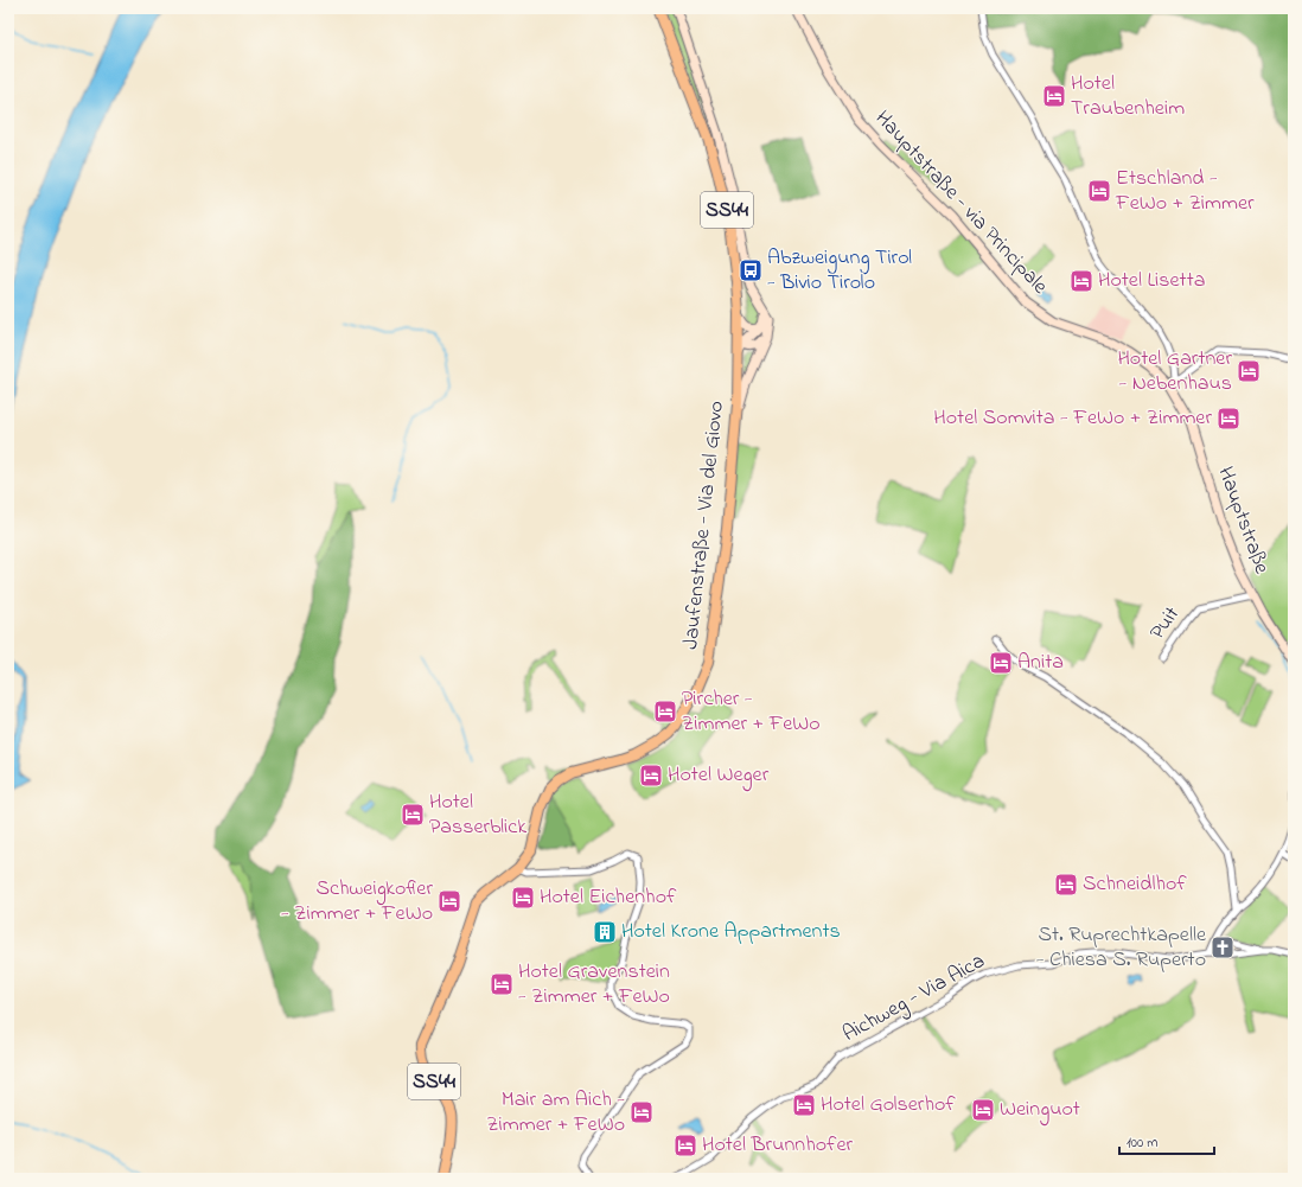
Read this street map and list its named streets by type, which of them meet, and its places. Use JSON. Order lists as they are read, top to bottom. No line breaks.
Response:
{"streets":{"main road":["SS44","Jaufenstraße - Via del Giovo"],"street":["Hauptstraße - via Principale","Hauptstraße","Puit","Aichweg - Via Aica"]},"crossings":[["Hauptstraße - via Principale","Hauptstraße"],["Hauptstraße","Puit"]],"places":{"hotel":["Hotel Traubenheim","Etschland - FeWo + Zimmer","Hotel Lisetta","Hotel Gartner - Nebenhaus","Hotel Somvita - FeWo + Zimmer","Anita","Pircher - Zimmer + FeWo","Hotel Weger","Hotel Passerblick","Schneidlhof","Hotel Eichenhof","Schweigkofler - Zimmer + FeWo","Hotel Gravenstein - Zimmer + FeWo","Hotel Golserhof","Weinguot","Mair am Aich - Zimmer + FeWo","Hotel Brunnhofer"],"bus stop":["Abzweigung Tirol - Bivio Tirolo"],"building":["Hotel Krone Appartments"],"church":["St. Ruprechtkapelle - Chiesa S. Ruperto"]},"scale_bar":"100 m"}
